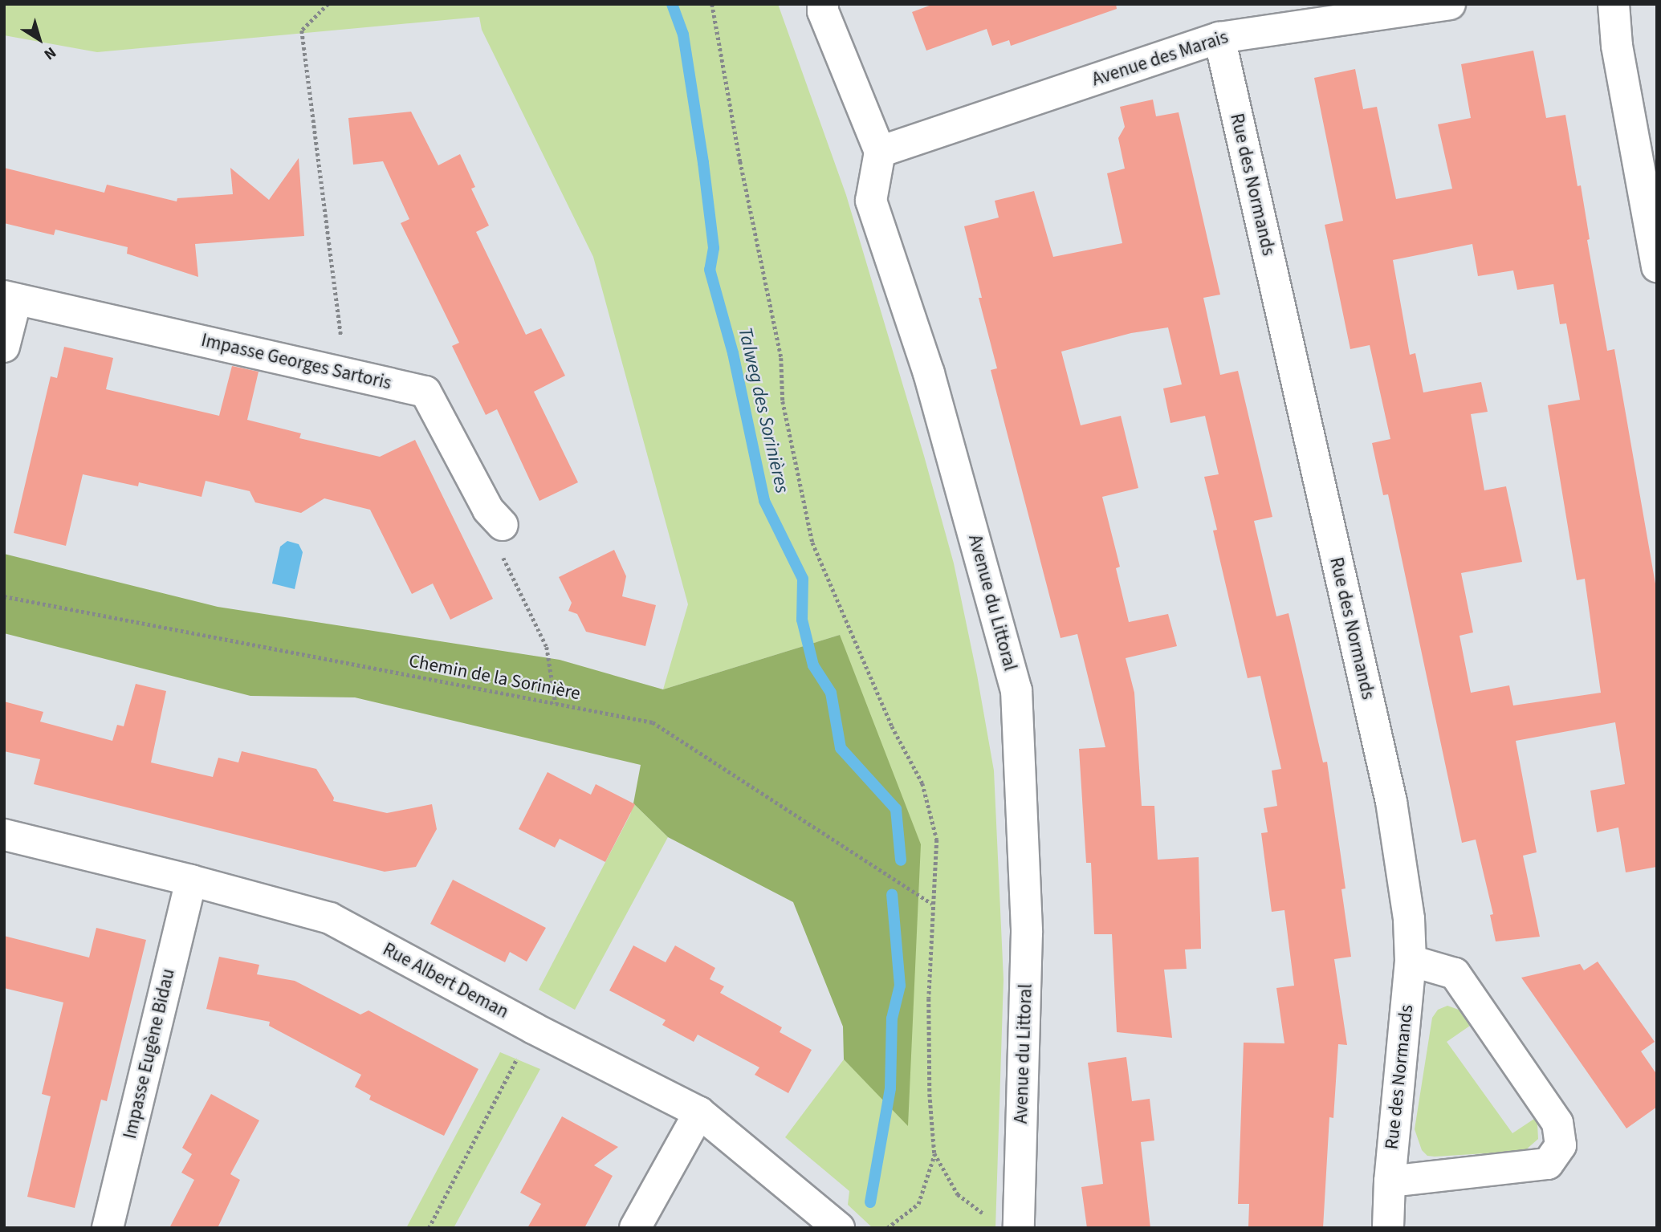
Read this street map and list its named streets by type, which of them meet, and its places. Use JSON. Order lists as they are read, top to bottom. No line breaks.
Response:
{"streets":{"street":["Avenue des Marais","Rue des Normands","Impasse Georges Sartoris","Avenue du Littoral","Rue Albert Deman","Impasse Eugène Bidau"],"path":["Chemin de la Sorinière"]},"crossings":[["Avenue des Marais","Rue des Normands"],["Avenue des Marais","Avenue du Littoral"],["Rue Albert Deman","Impasse Eugène Bidau"]],"water":["Talweg des Sorinières"],"north":"bottom right"}
